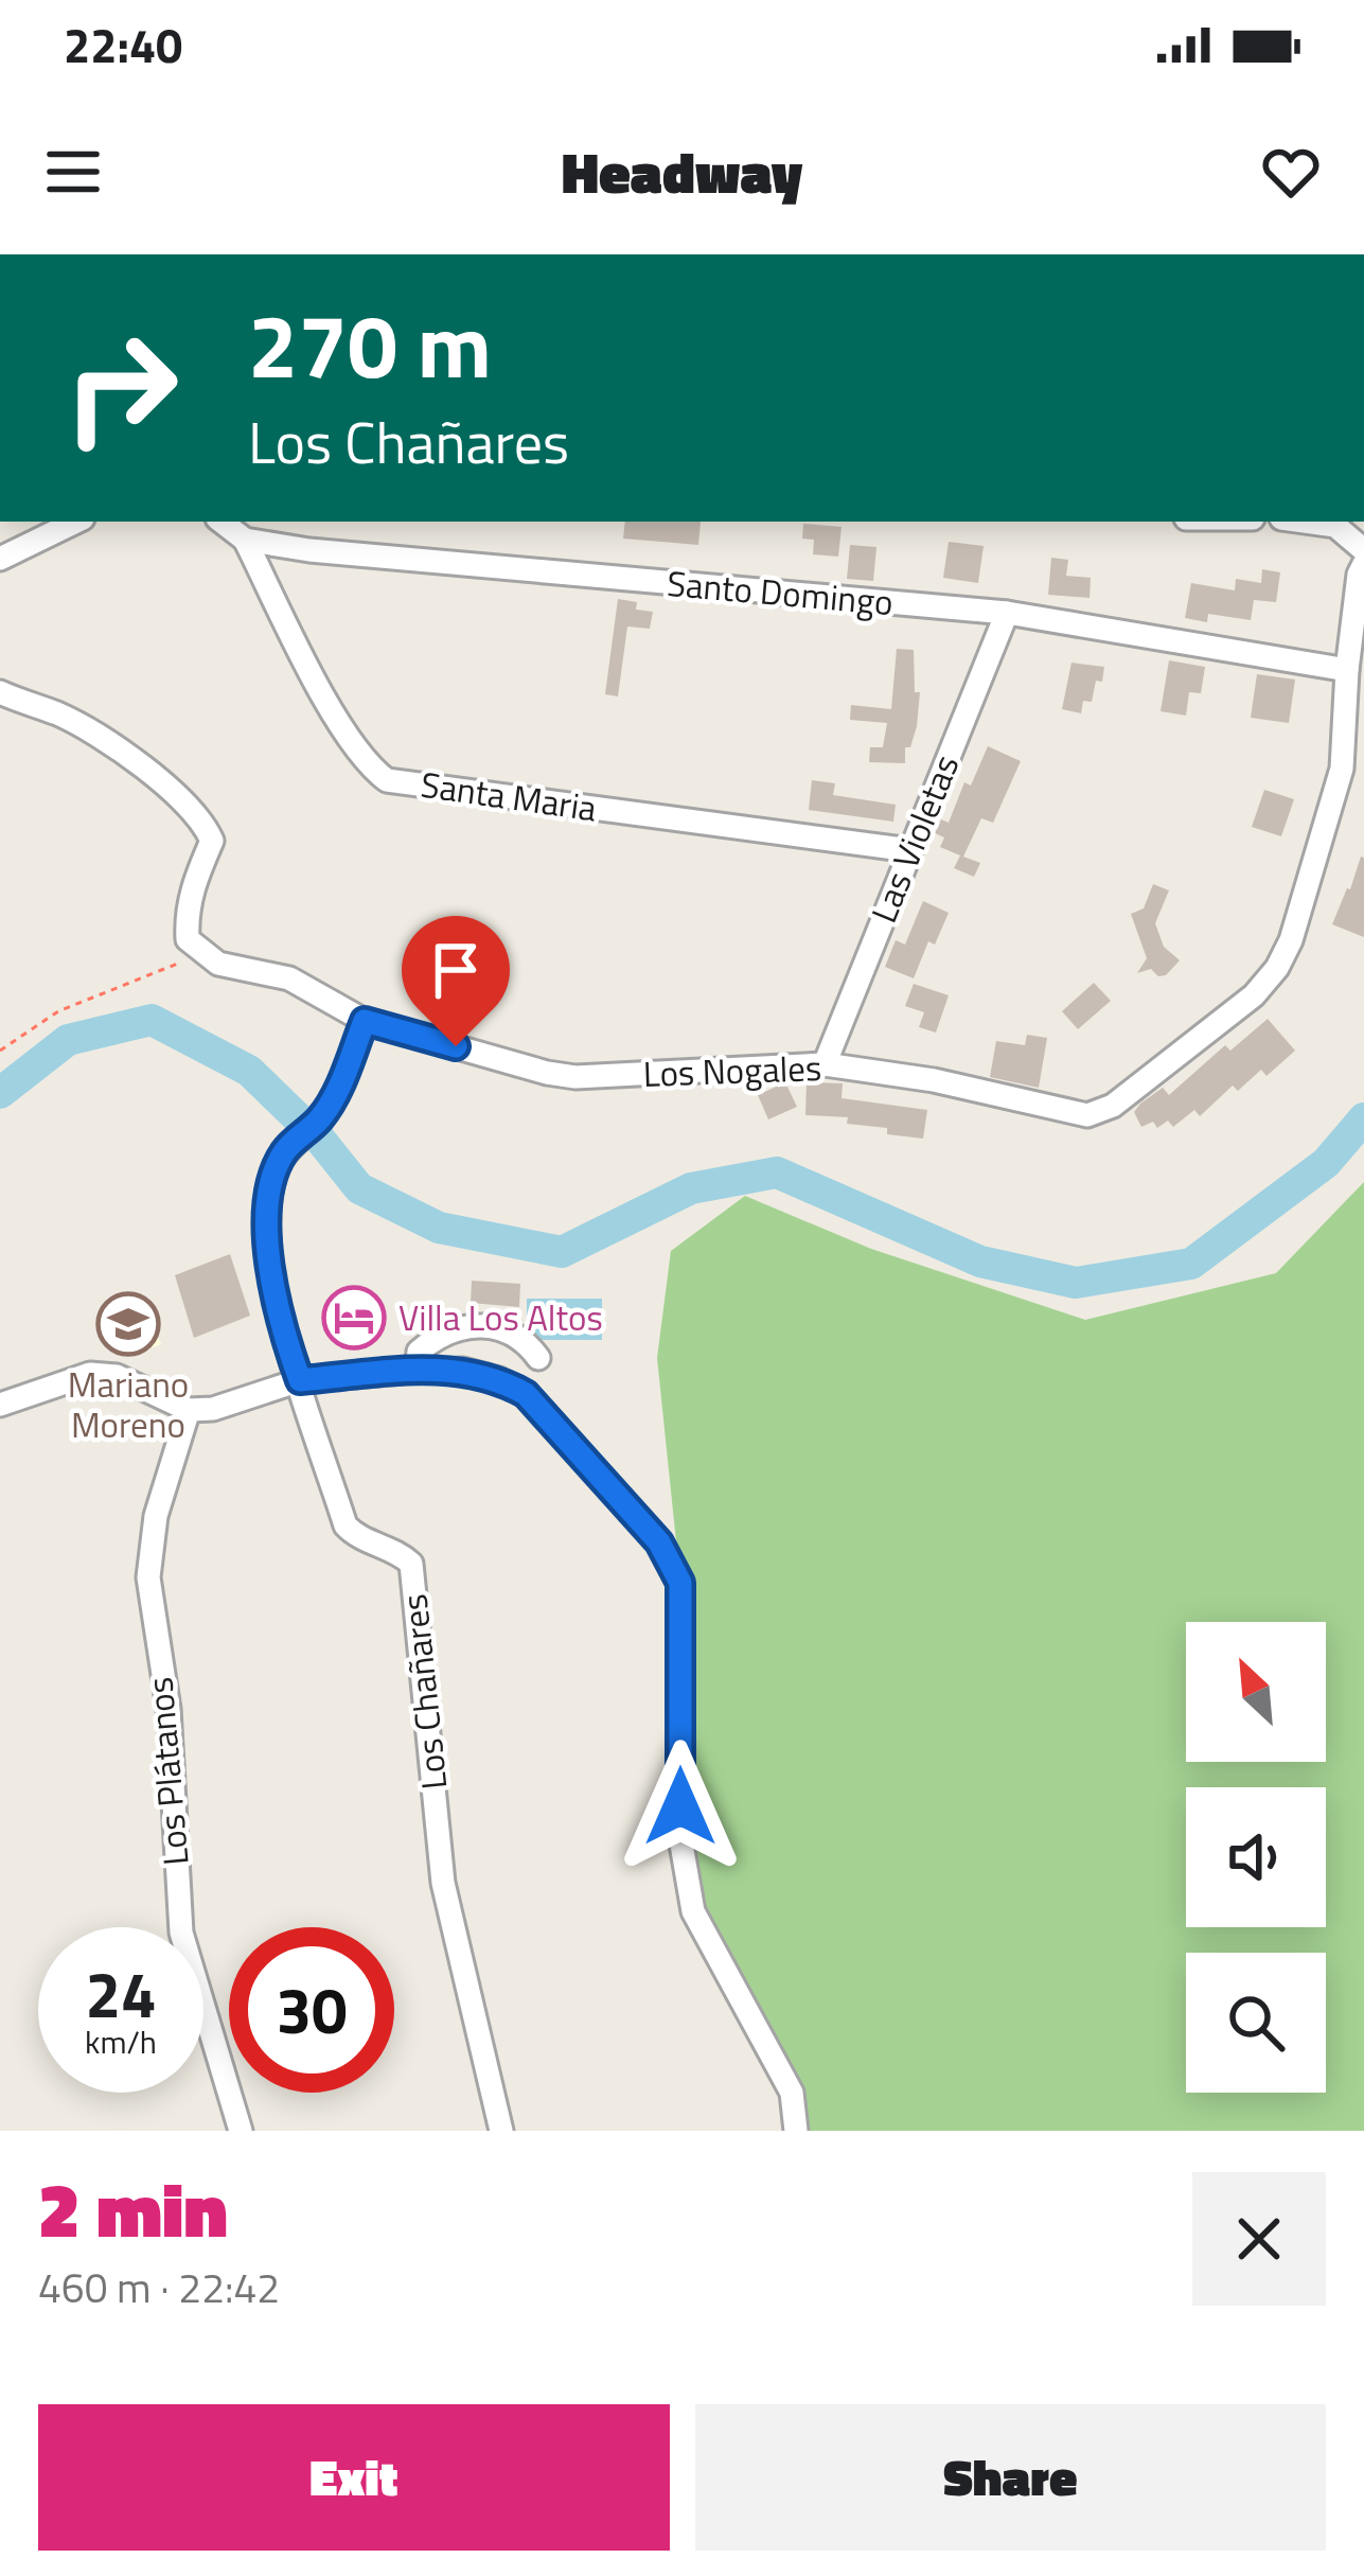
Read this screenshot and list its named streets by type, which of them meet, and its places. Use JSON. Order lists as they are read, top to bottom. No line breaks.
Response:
{"streets":{"street":["Santo Domingo","Santa Maria","Las Violetas","Los Nogales","Los Chañares","Los Plátanos"]},"crossings":[["Santo Domingo","Santa Maria"],["Santo Domingo","Las Violetas"],["Santo Domingo","Los Nogales"],["Santa Maria","Las Violetas"],["Las Violetas","Los Nogales"],["Los Nogales","Los Chañares"]],"places":{"hotel":["Villa Los Altos"],"school or university":["Mariano Moreno"]},"north":"top left","page":{"status":"22:40","header":"Headway","turn":["270 m","Los Chañares"],"speed":"24 km/h","limit":"30","heading":["2 min","460 m · 22:42"],"buttons":["Exit","Share"]}}
